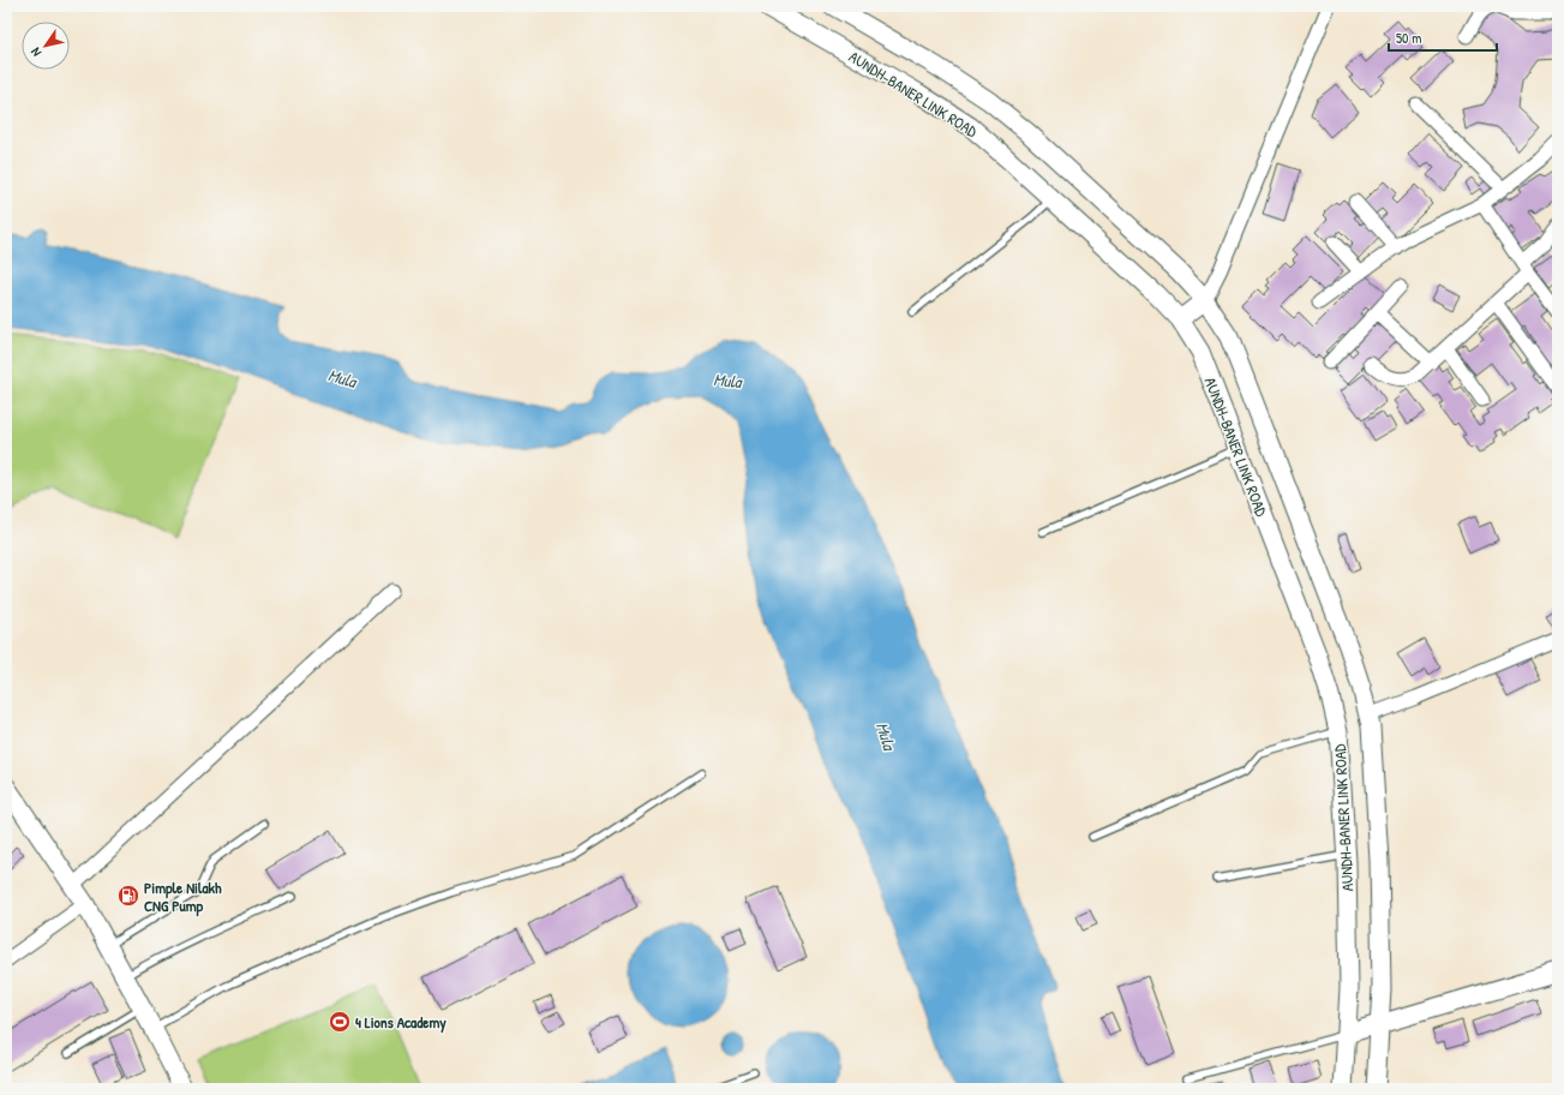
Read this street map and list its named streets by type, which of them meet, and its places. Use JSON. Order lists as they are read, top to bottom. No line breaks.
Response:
{"streets":{"main road":["AUNDH-BANER LINK ROAD"]},"water":["Mula"],"places":{"fuel station":["Pimple Nilakh CNG Pump"],"sports":["4 Lions Academy"]},"scale_bar":"50 m","north":"bottom left"}
